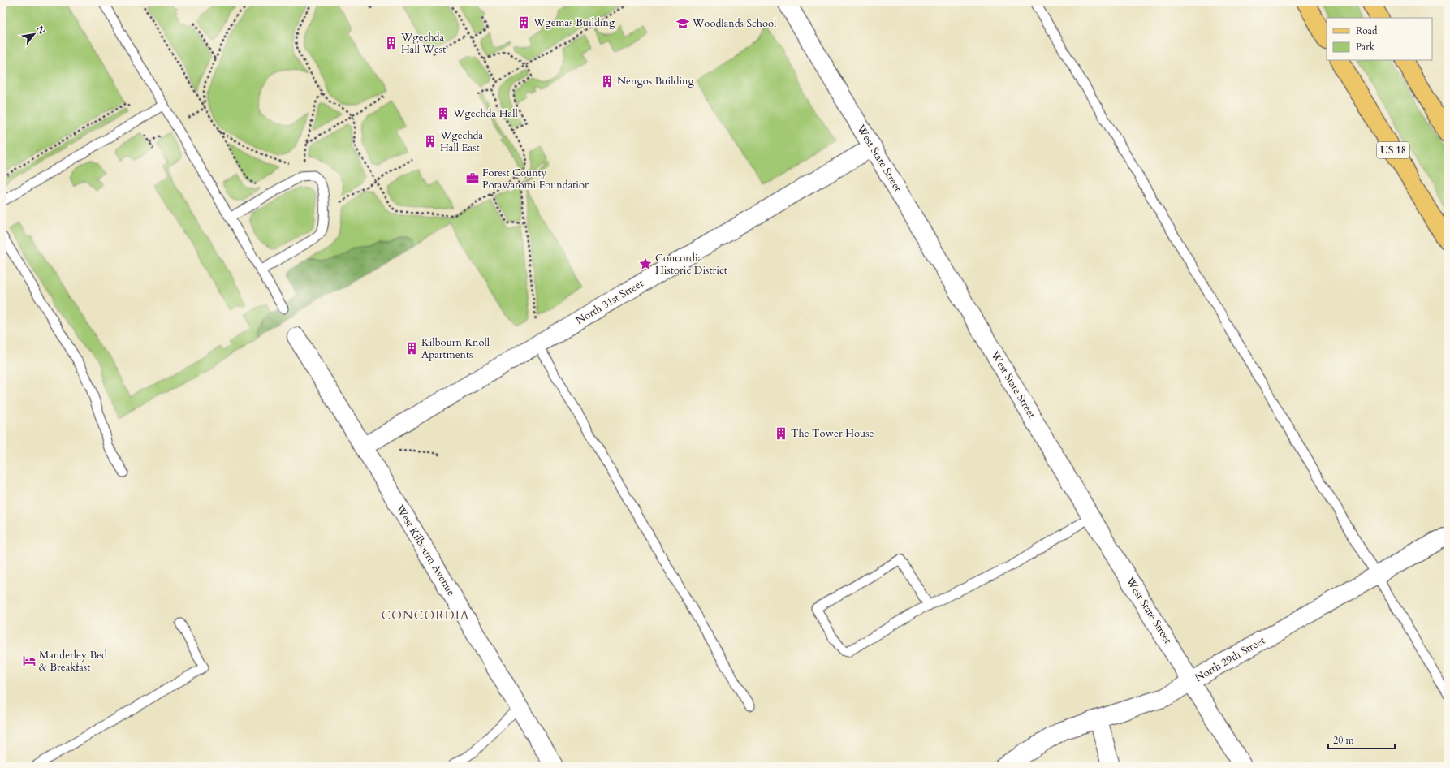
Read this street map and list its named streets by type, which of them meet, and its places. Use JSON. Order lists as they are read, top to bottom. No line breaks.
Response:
{"streets":{"main road":["US 18"],"street":["West State Street","North 31st Street","West Kilbourn Avenue","North 29th Street"]},"crossings":[["West State Street","North 31st Street"],["West State Street","North 29th Street"],["North 31st Street","West Kilbourn Avenue"]],"districts":["CONCORDIA"],"places":{"building":["Wgemas Building","Wgechda Hall West","Nengos Building","Wgechda Hall","Wgechda Hall East","Kilbourn Knoll Apartments","The Tower House"],"school or university":["Woodlands School"],"office":["Forest County Potawatomi Foundation"],"place":["Concordia Historic District"],"hotel":["Manderley Bed & Breakfast"]},"legend":["Road","Park"],"scale_bar":"20 m","north":"top right"}
